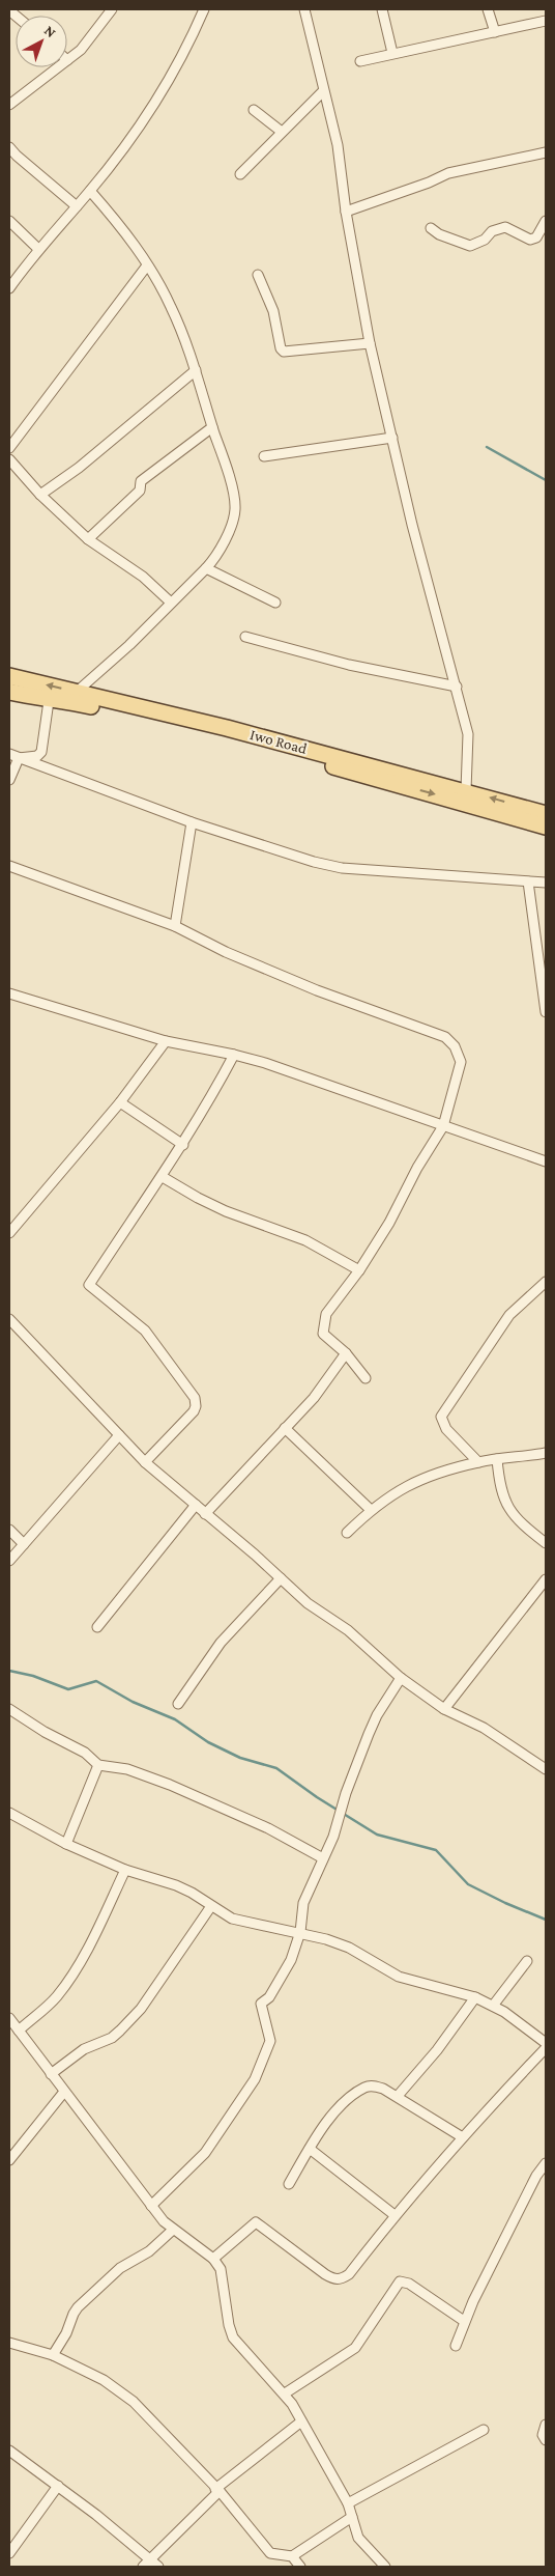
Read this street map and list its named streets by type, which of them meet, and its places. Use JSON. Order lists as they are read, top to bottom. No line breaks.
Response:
{"streets":{"main road":["Iwo Road"]},"north":"top right"}
